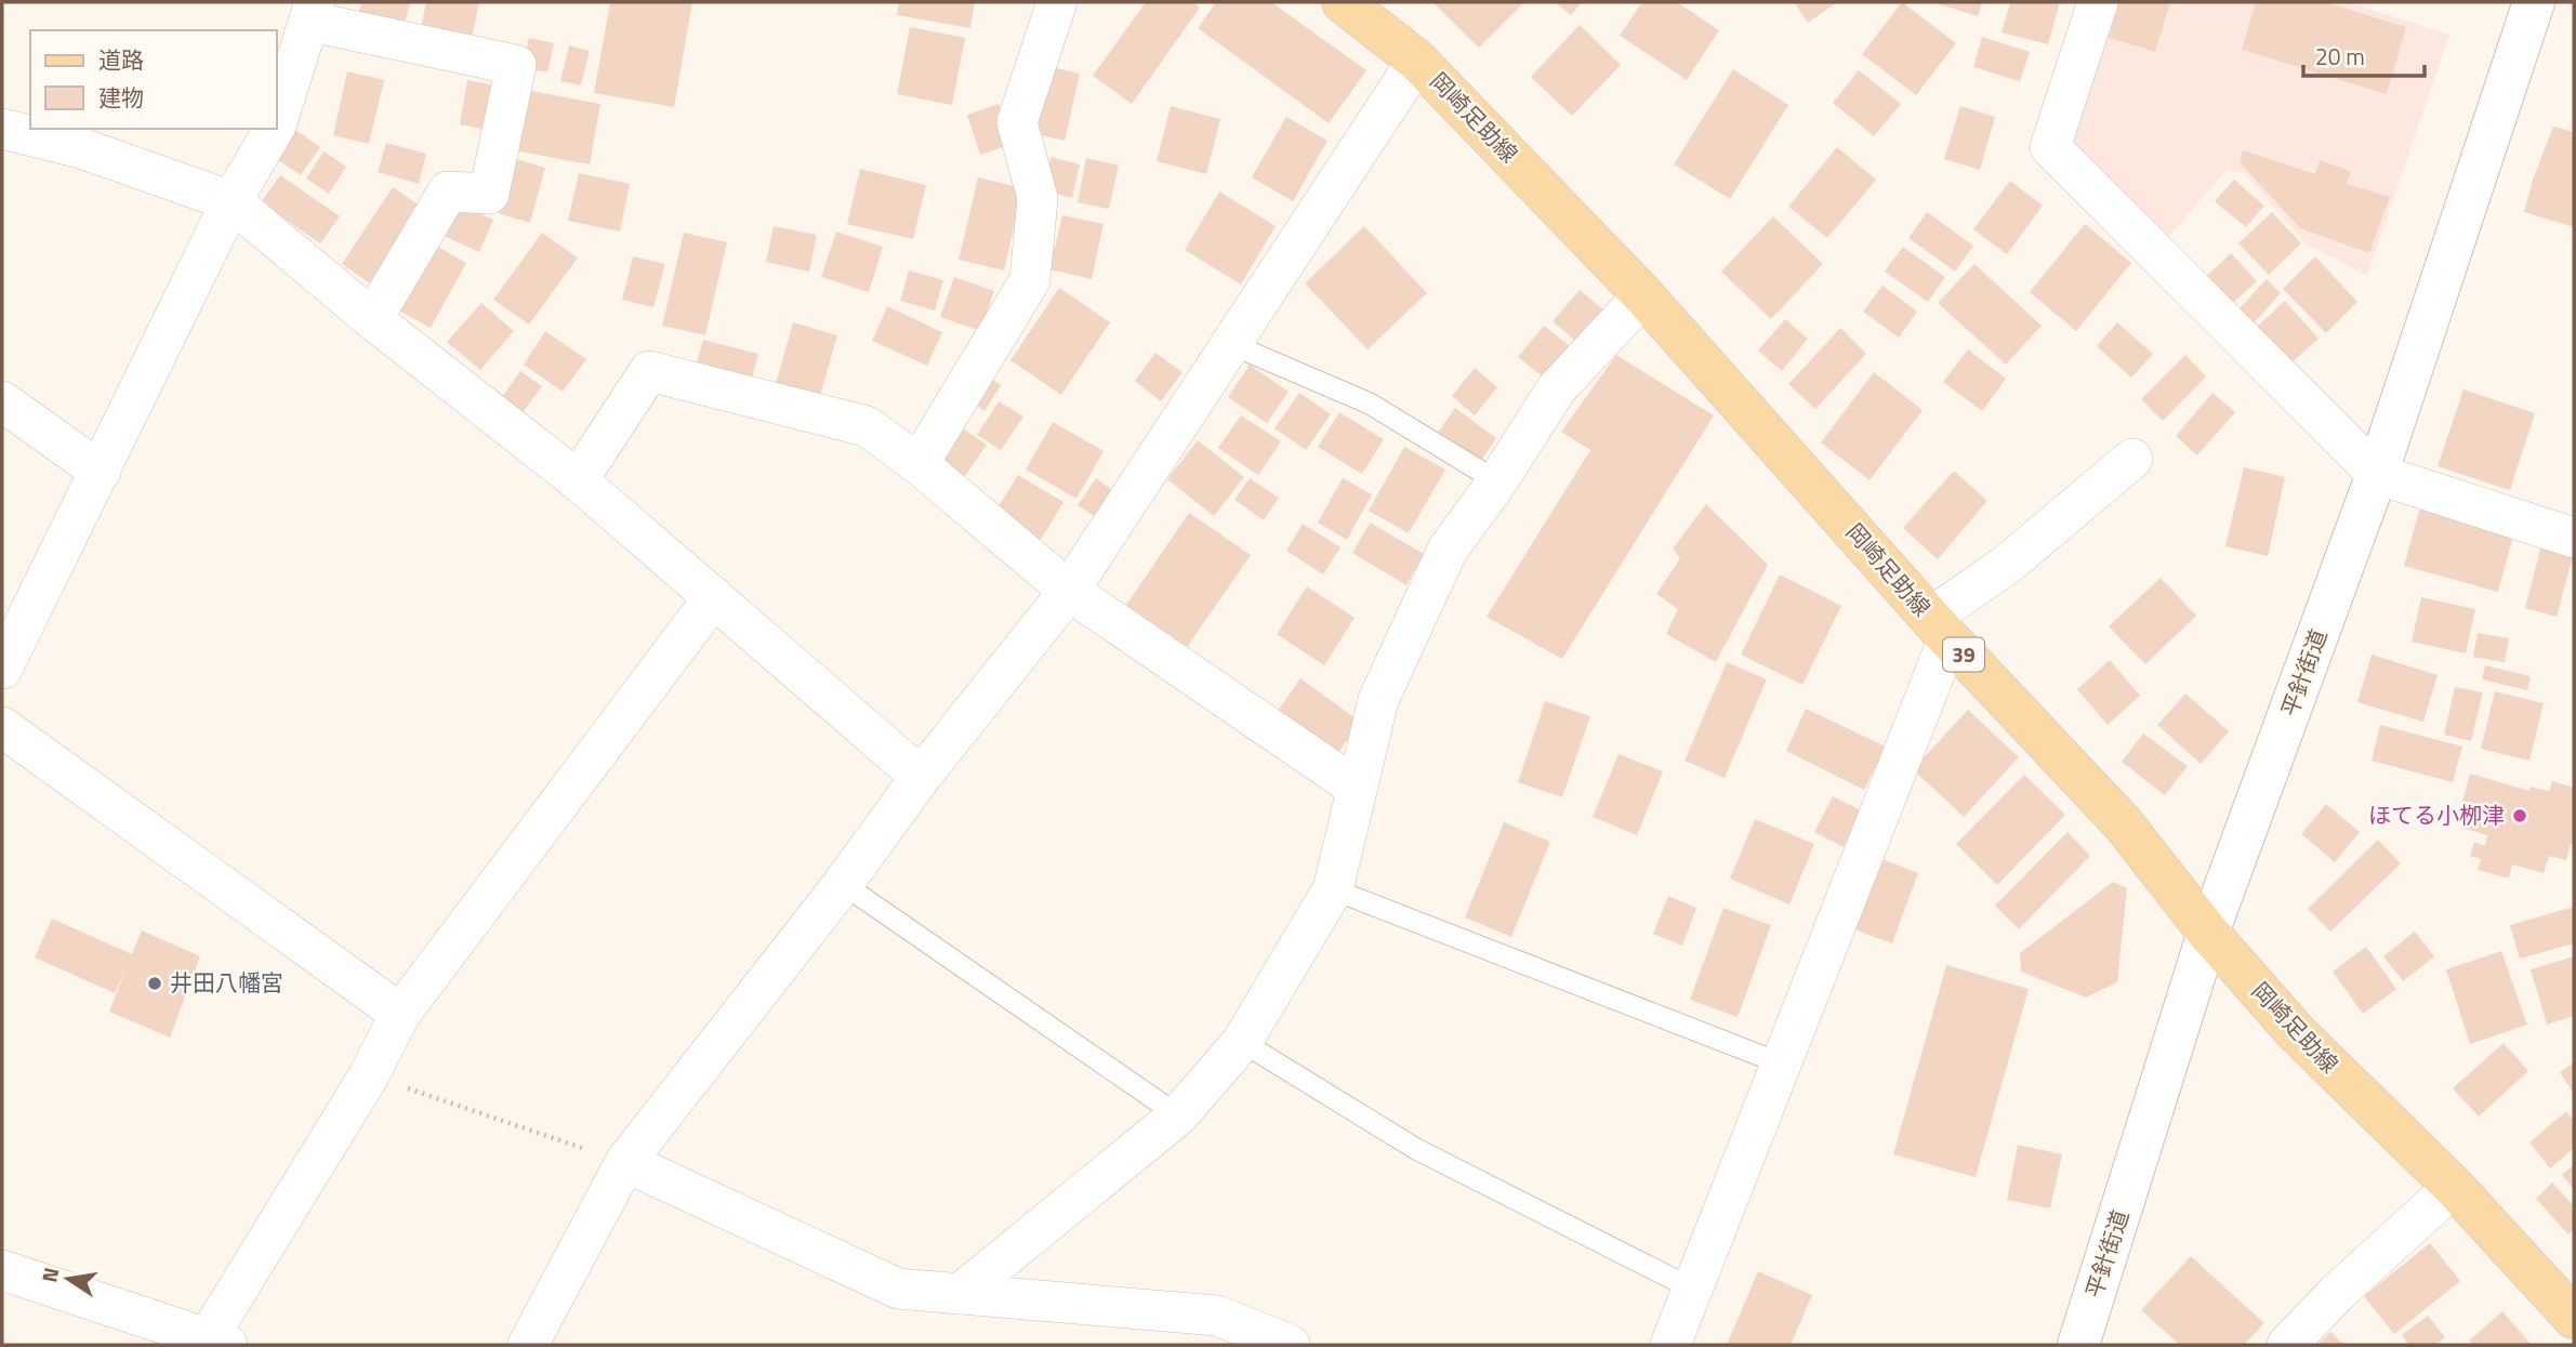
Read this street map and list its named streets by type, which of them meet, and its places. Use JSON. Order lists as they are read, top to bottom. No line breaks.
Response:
{"streets":{"main road":["岡崎足助線","39"],"street":["平針街道"]},"crossings":[["岡崎足助線","平針街道"]],"places":["ほてる小栁津","井田八幡宮"],"legend":["道路","建物"],"scale_bar":"20 m","north":"left"}
